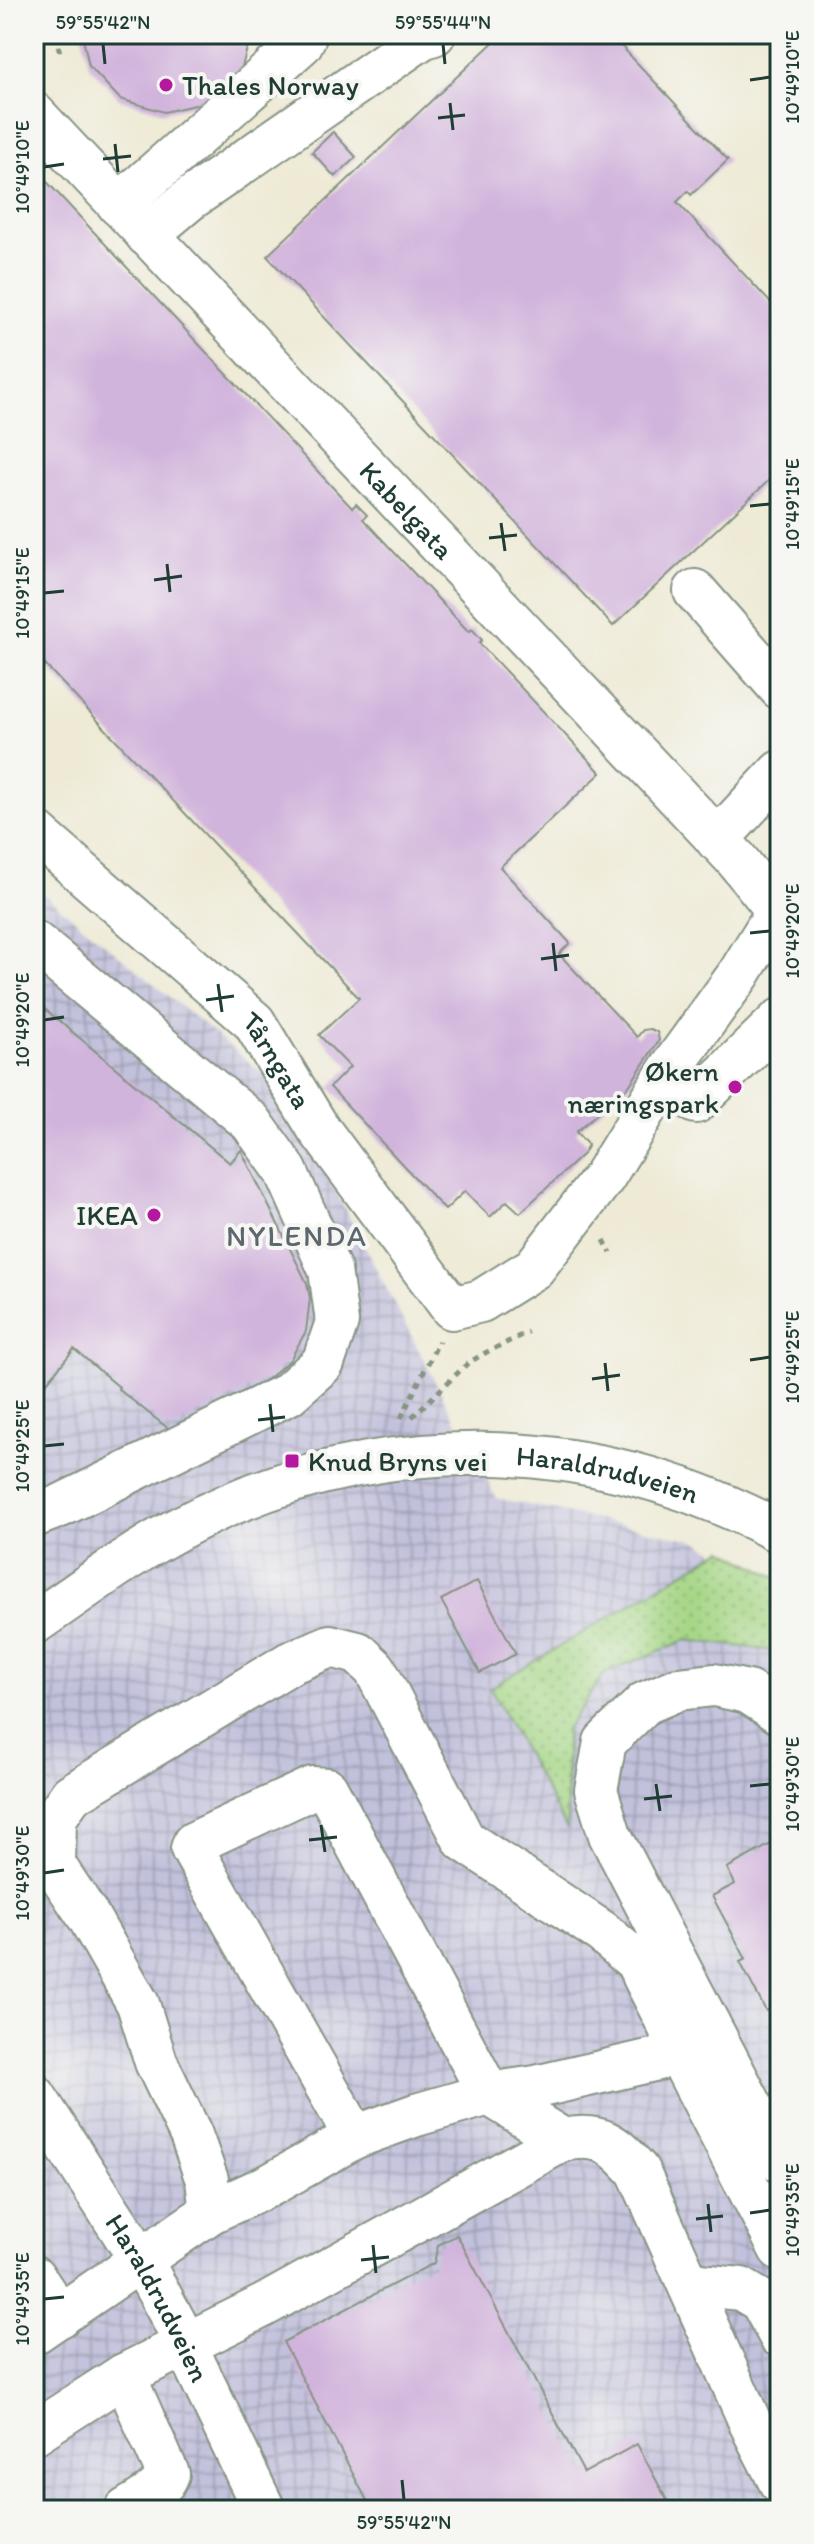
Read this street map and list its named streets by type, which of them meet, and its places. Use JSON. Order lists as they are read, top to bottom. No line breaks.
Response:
{"streets":{"street":["Kabelgata","Tårngata","Haraldrudveien"]},"districts":["NYLENDA"],"places":{"other":["Thales Norway","Økern næringspark","IKEA"],"transit":["Knud Bryns vei"]},"coordinates":["59°55'42\"N","59°55'44\"N","10°49'10\"E","10°49'15\"E","10°49'20\"E","10°49'25\"E","10°49'30\"E","10°49'35\"E"]}
